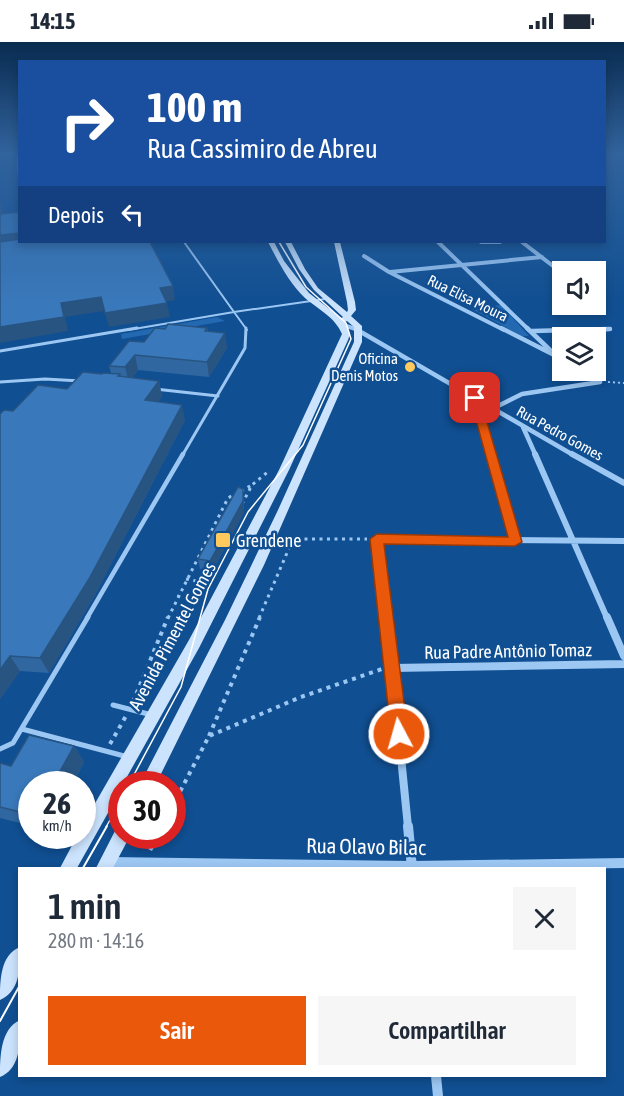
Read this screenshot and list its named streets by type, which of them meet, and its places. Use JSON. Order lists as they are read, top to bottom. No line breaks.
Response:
{"streets":{"main road":["Avenida Pimentel Gomes"],"street":["Rua Elisa Moura","Rua Pedro Gomes","Rua Padre Antônio Tomaz","Rua Olavo Bilac"]},"places":{"other":["Oficina Denis Motos"],"transit":["Grendene"]},"page":{"status":"14:15","turn":["100 m","Rua Cassimiro de Abreu"],"then":"Depois","speed":"26 km/h","limit":"30","heading":["1 min","280 m · 14:16"],"buttons":["Sair","Compartilhar"]}}
